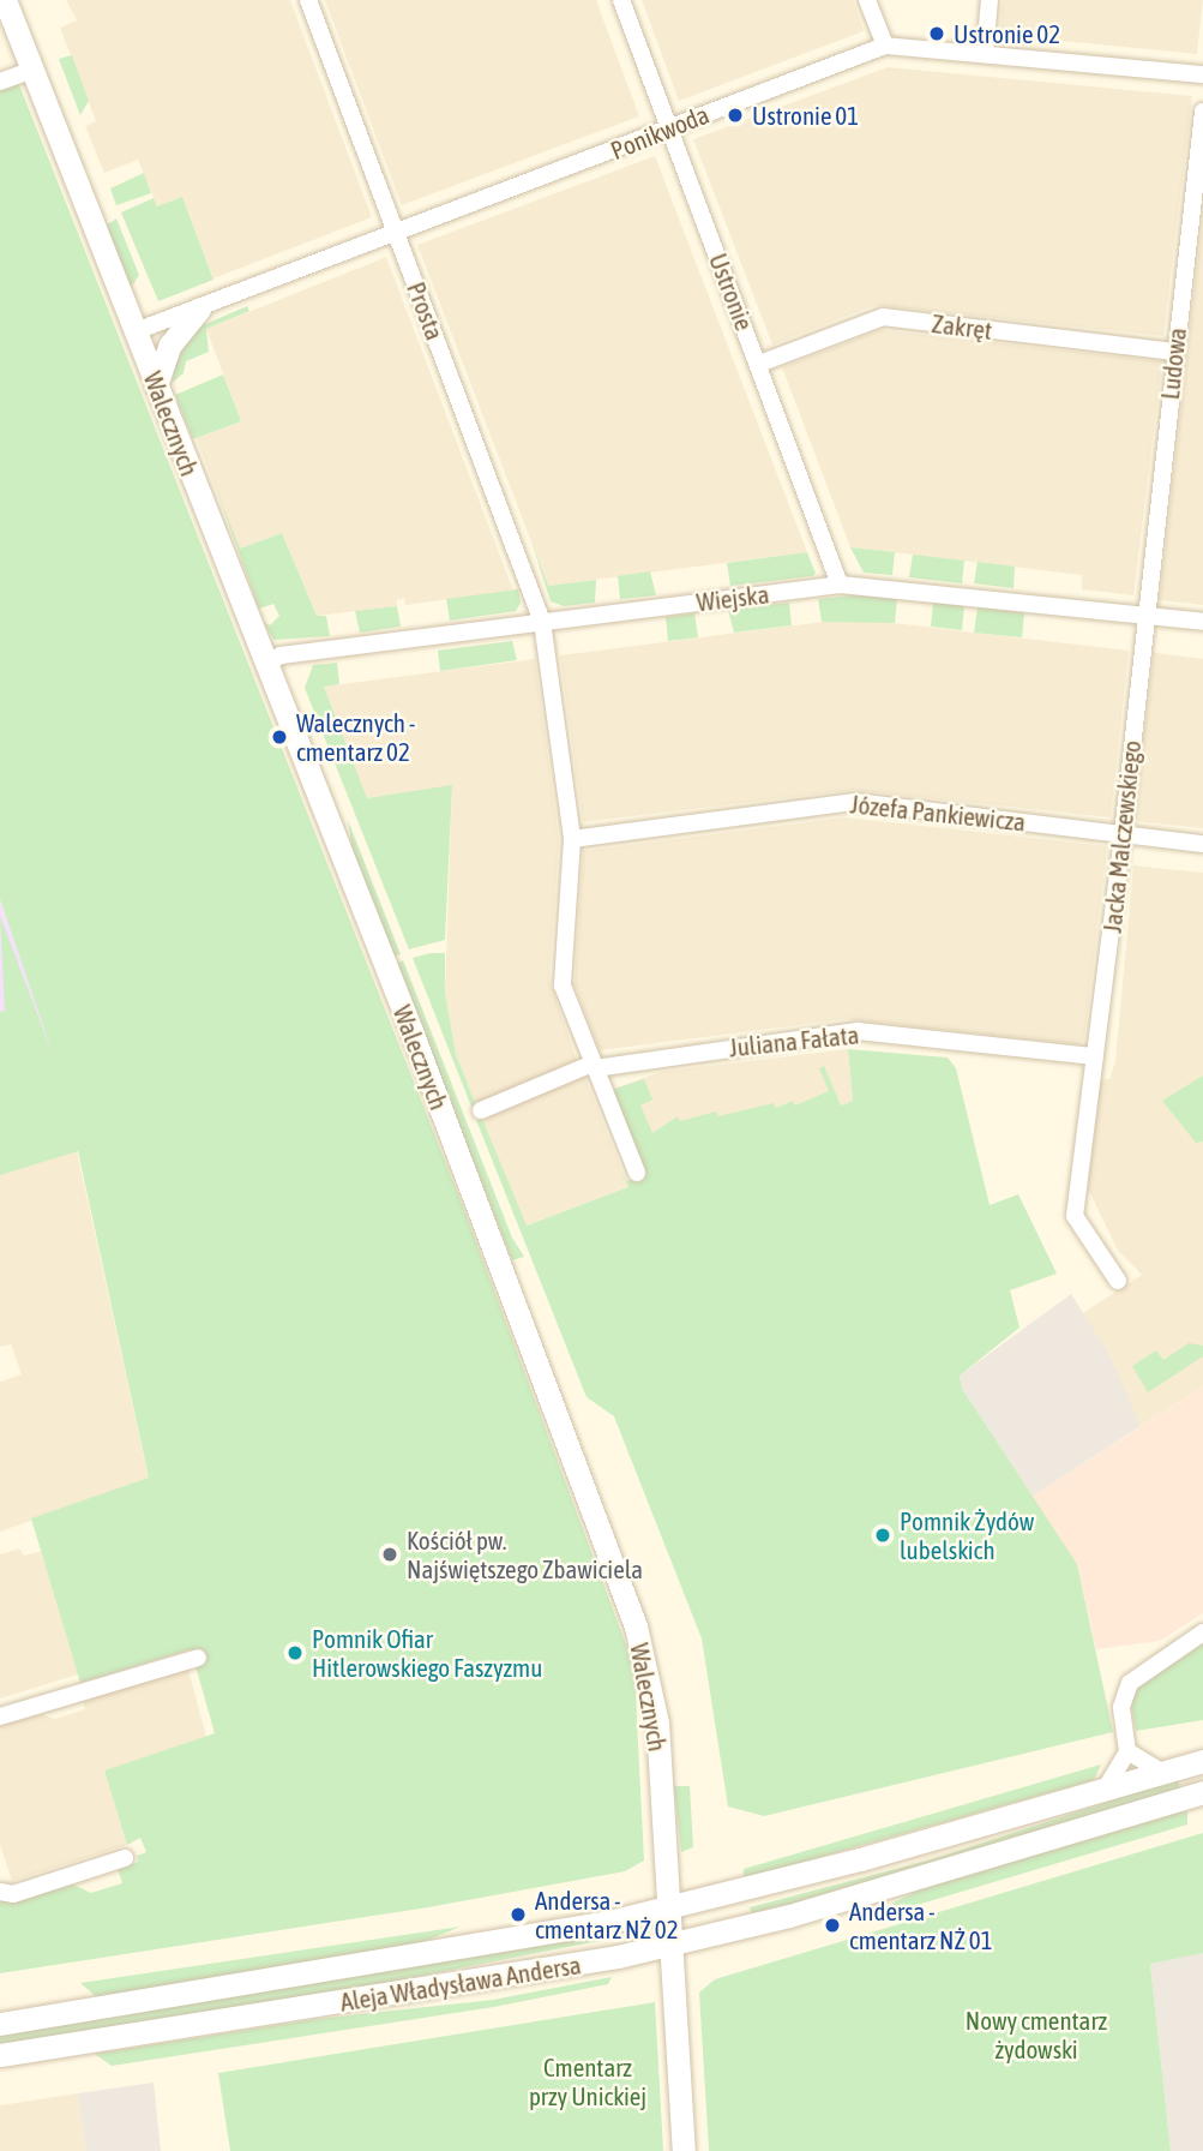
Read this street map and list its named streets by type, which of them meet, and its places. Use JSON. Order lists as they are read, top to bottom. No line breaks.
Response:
{"streets":{"main road":["Walecznych","Aleja Władysława Andersa"],"street":["Ponikwoda","Ustronie","Prosta","Zakręt","Ludowa","Wiejska","Józefa Pankiewicza","Jacka Malczewskiego","Juliana Fałata"]},"crossings":[["Ponikwoda","Ustronie"],["Ponikwoda","Prosta"],["Ponikwoda","Walecznych"],["Ustronie","Zakręt"],["Ustronie","Wiejska"],["Prosta","Wiejska"],["Prosta","Józefa Pankiewicza"],["Prosta","Juliana Fałata"],["Zakręt","Ludowa"],["Ludowa","Wiejska"],["Ludowa","Jacka Malczewskiego"],["Walecznych","Wiejska"],["Walecznych","Aleja Władysława Andersa"],["Wiejska","Jacka Malczewskiego"],["Józefa Pankiewicza","Jacka Malczewskiego"],["Jacka Malczewskiego","Juliana Fałata"]],"parks":["Nowy cmentarz żydowski","Cmentarz przy Unickiej"],"places":["Ustronie 02","Ustronie 01","Walecznych - cmentarz 02","Pomnik Żydów lubelskich","Kościół pw. Najświętszego Zbawiciela","Pomnik Ofiar Hitlerowskiego Faszyzmu","Andersa - cmentarz NŻ 02","Andersa - cmentarz NŻ 01"]}
